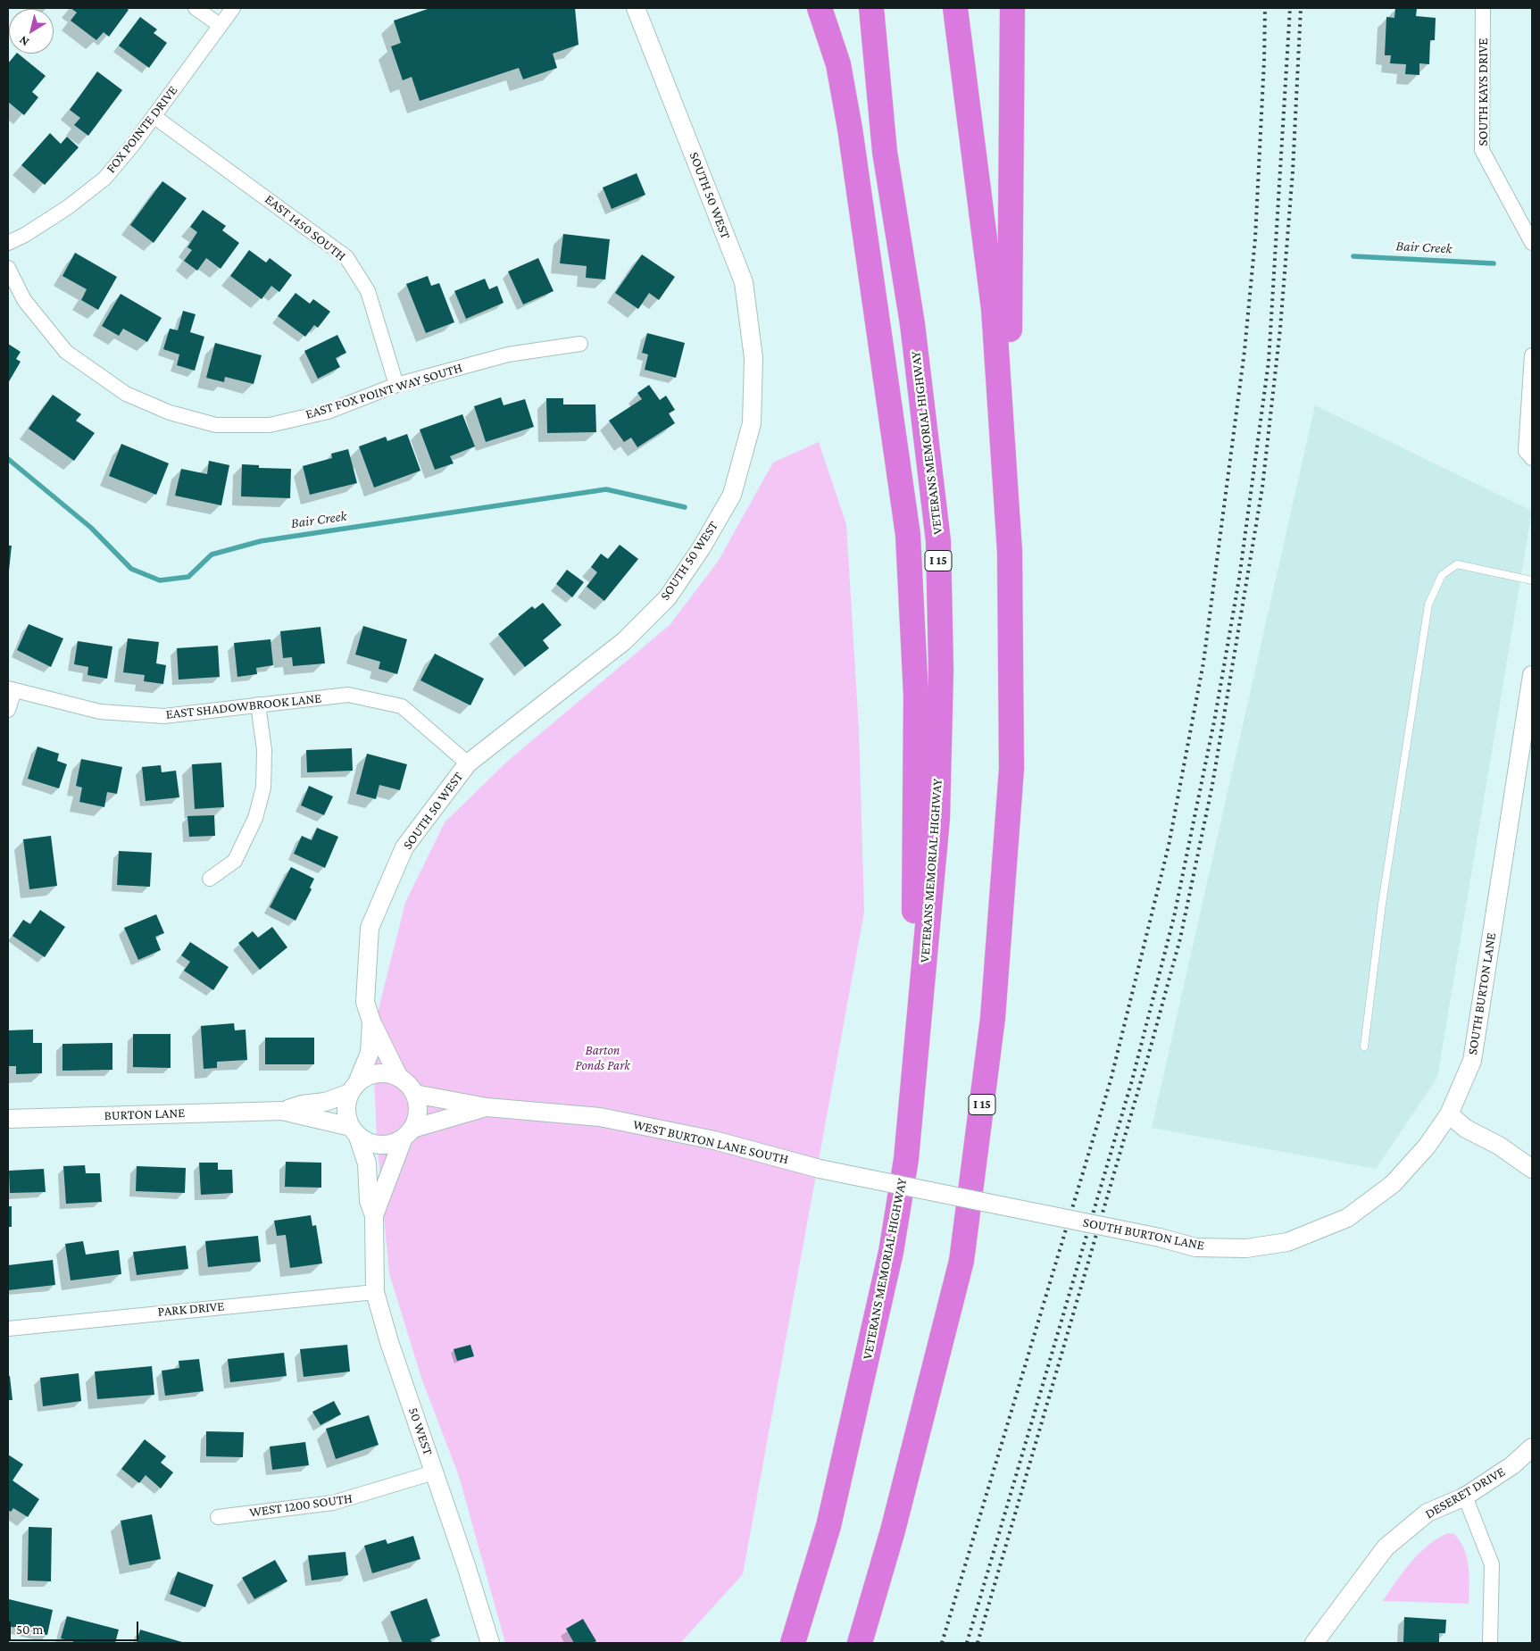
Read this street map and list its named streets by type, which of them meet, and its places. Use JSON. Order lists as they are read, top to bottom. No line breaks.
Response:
{"streets":{"highway":["VETERANS MEMORIAL HIGHWAY","I 15"],"street":["SOUTH KAYS DRIVE","FOX POINTE DRIVE","SOUTH 50 WEST","EAST 1450 SOUTH","EAST FOX POINT WAY SOUTH","EAST SHADOWBROOK LANE","SOUTH BURTON LANE","BURTON LANE","WEST BURTON LANE SOUTH","PARK DRIVE","50 WEST","DESERET DRIVE","WEST 1200 SOUTH"]},"crossings":[["FOX POINTE DRIVE","EAST 1450 SOUTH"],["SOUTH 50 WEST","EAST SHADOWBROOK LANE"],["SOUTH 50 WEST","BURTON LANE"],["SOUTH 50 WEST","WEST BURTON LANE SOUTH"],["SOUTH 50 WEST","50 WEST"],["EAST 1450 SOUTH","EAST FOX POINT WAY SOUTH"],["SOUTH BURTON LANE","WEST BURTON LANE SOUTH"],["BURTON LANE","WEST BURTON LANE SOUTH"],["BURTON LANE","50 WEST"],["WEST BURTON LANE SOUTH","50 WEST"],["PARK DRIVE","50 WEST"],["50 WEST","WEST 1200 SOUTH"]],"water":["Bair Creek"],"parks":["Barton Ponds Park"],"scale_bar":"50 m","north":"bottom left"}
